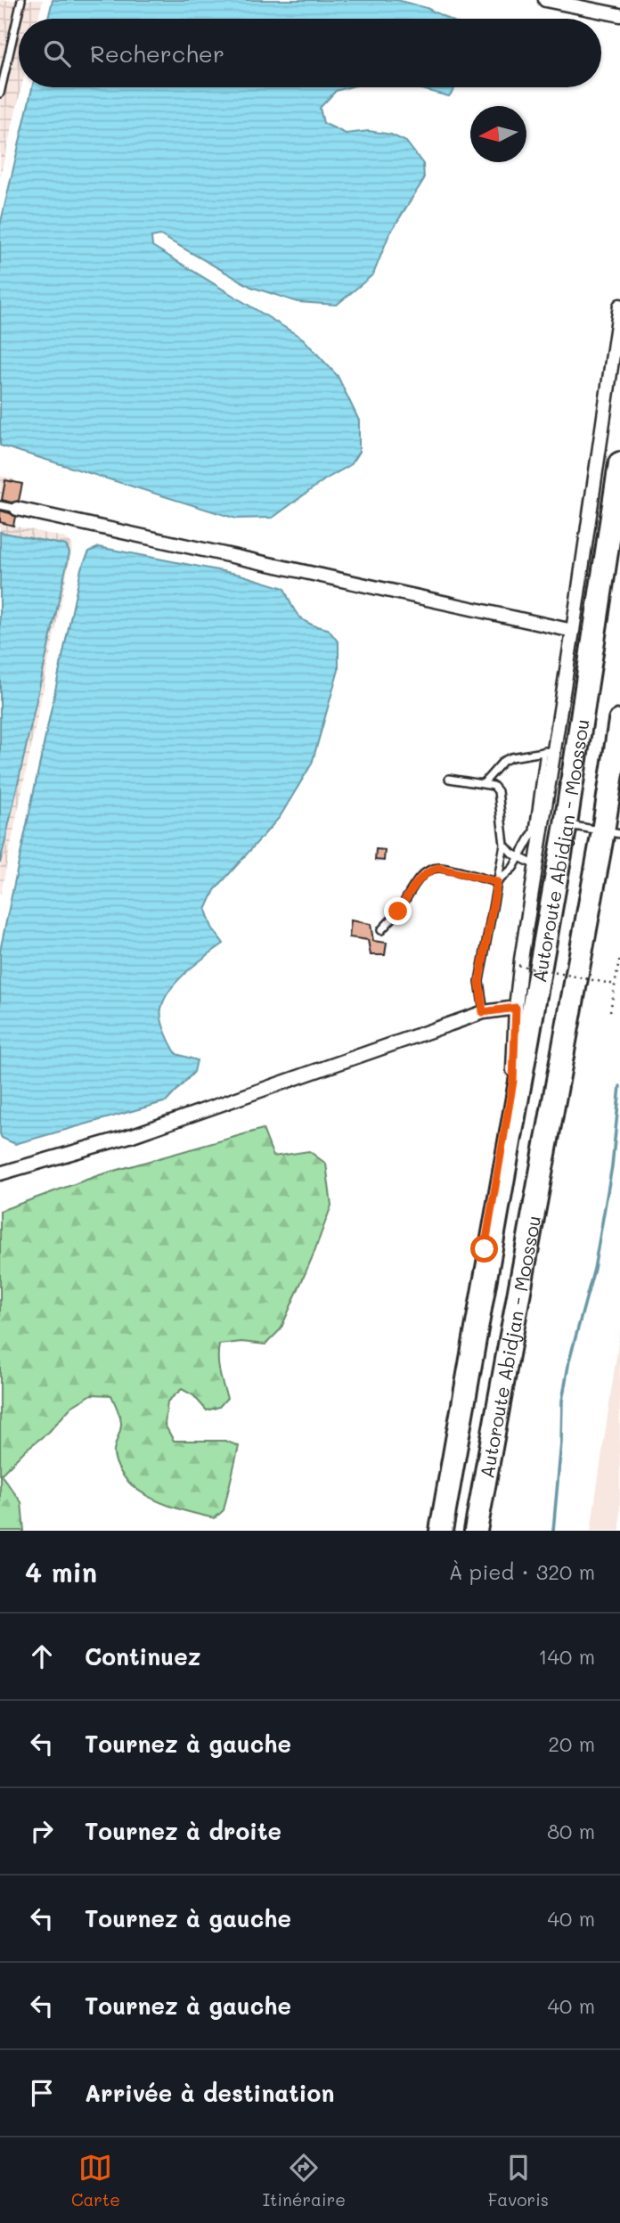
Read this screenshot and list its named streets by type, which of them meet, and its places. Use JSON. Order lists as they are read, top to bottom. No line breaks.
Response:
{"streets":{"highway":["Autoroute Abidjan - Moossou"]},"north":"left","page":{"search":"Rechercher","heading":["4 min","À pied · 320 m"],"list":[["Continuez","140 m"],["Tournez à gauche","20 m"],["Tournez à droite","80 m"],["Tournez à gauche","40 m"],["Tournez à gauche","40 m"],"Arrivée à destination"],"nav":["Carte","Itinéraire","Favoris"]}}
